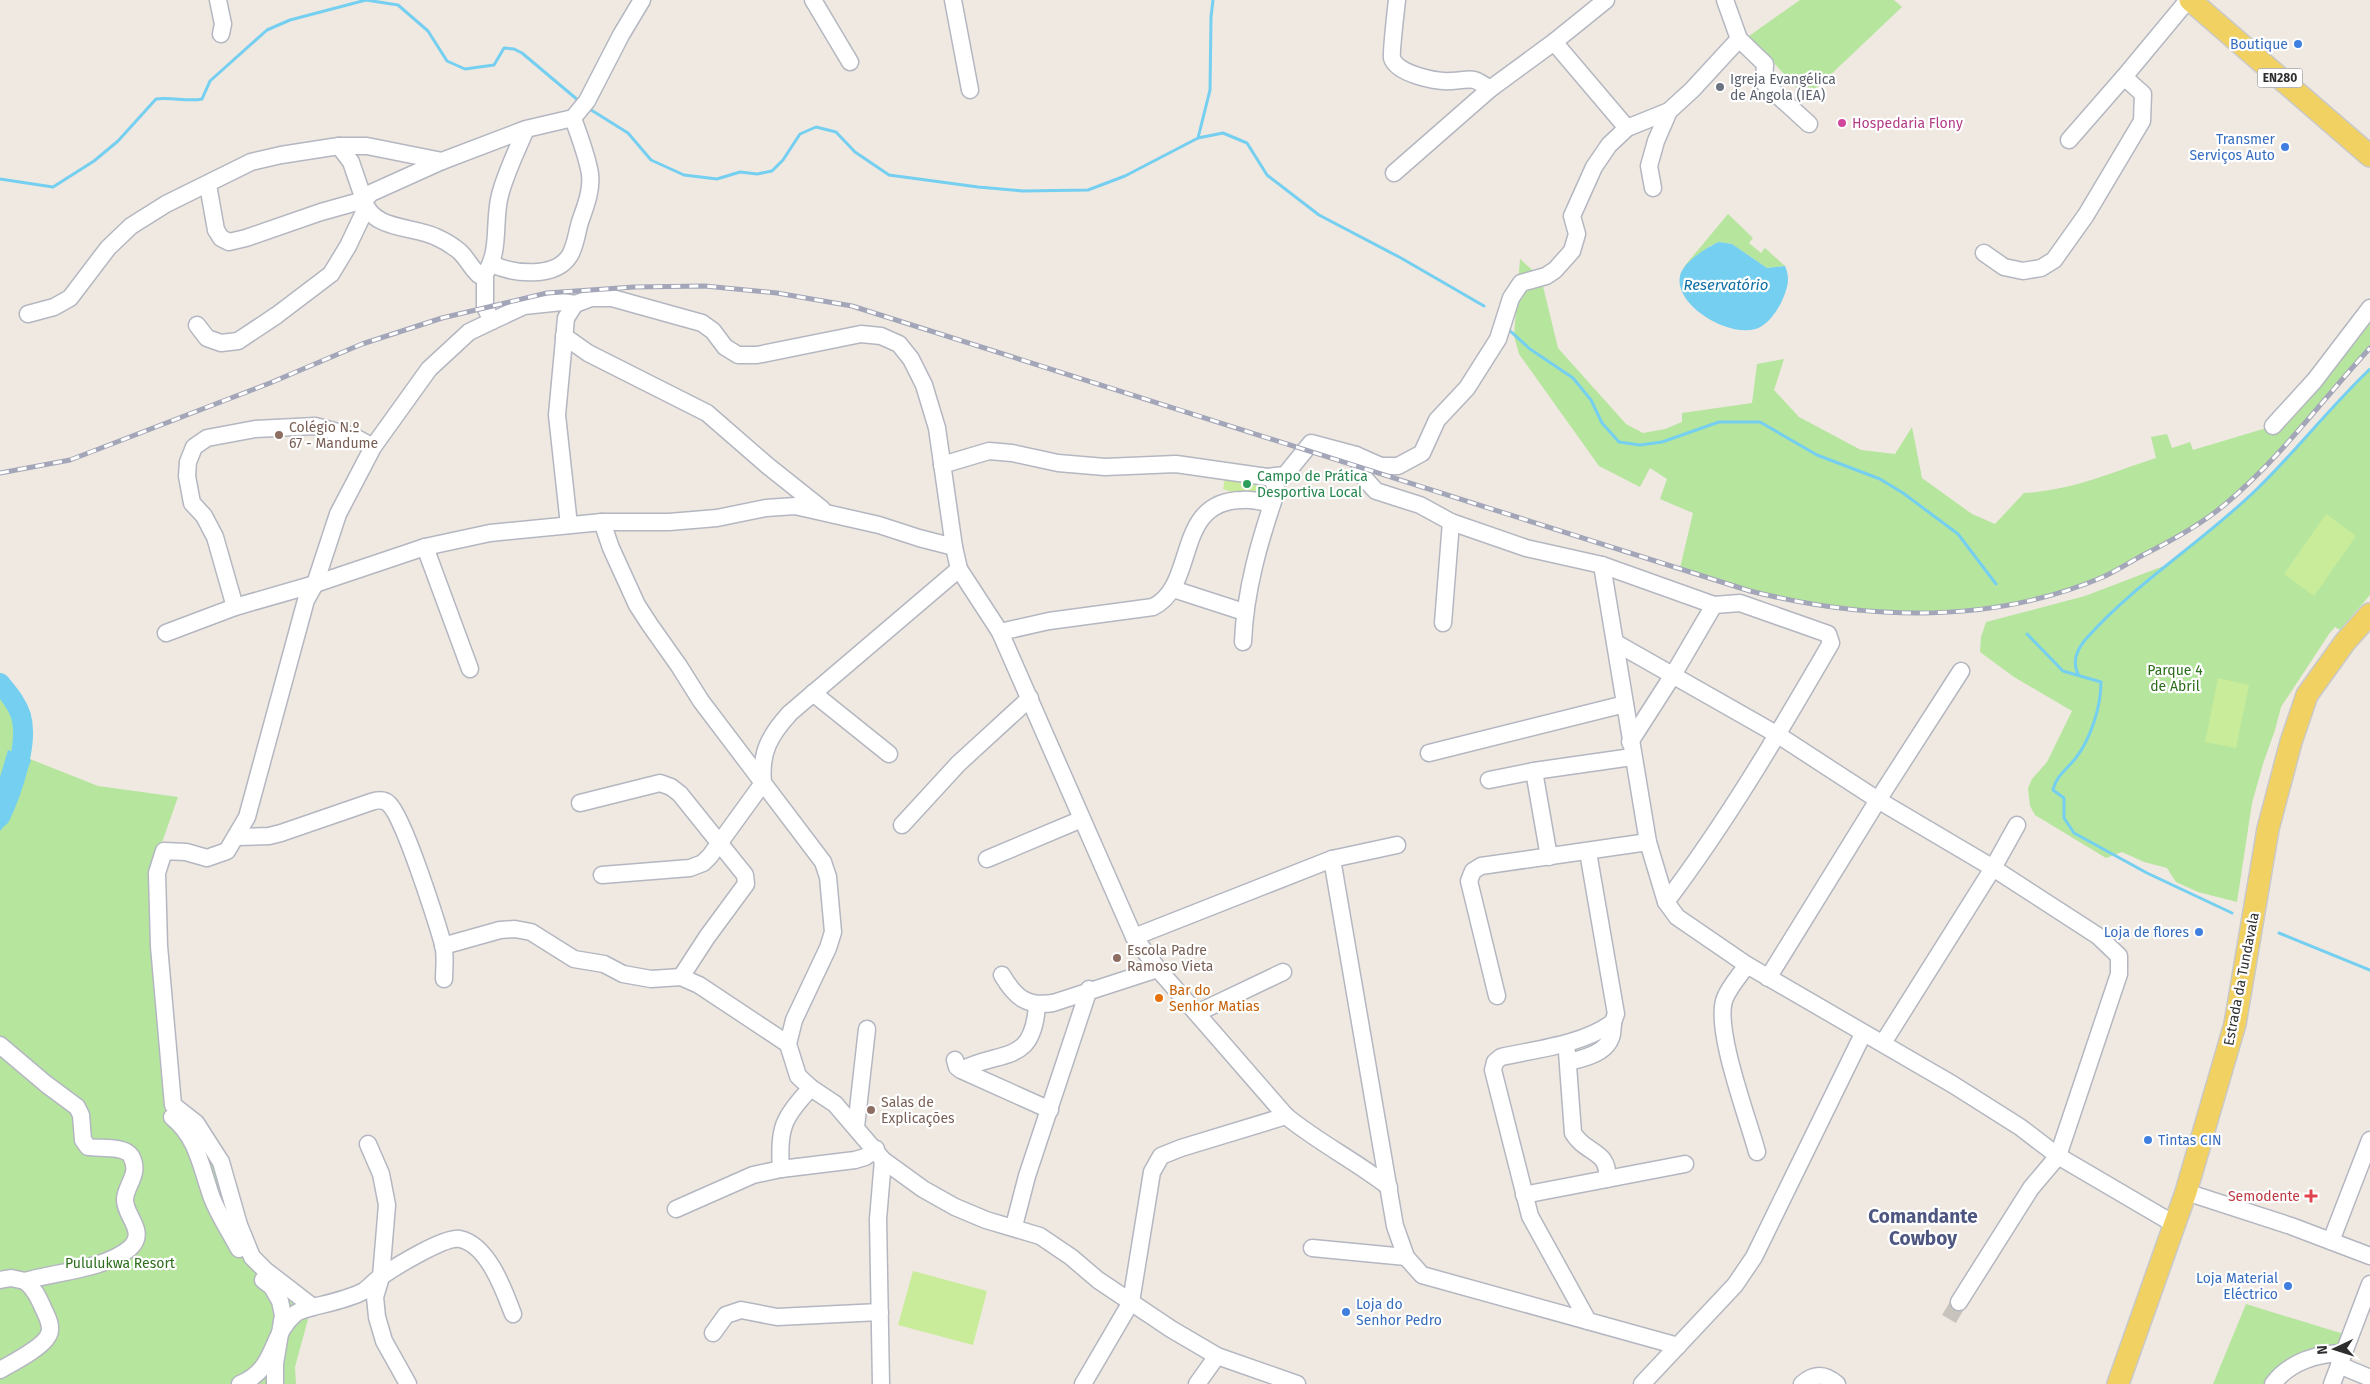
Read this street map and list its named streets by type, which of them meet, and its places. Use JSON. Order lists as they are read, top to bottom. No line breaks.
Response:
{"streets":{"main road":["EN280","Estrada da Tundavala"]},"districts":["Comandante Cowboy"],"water":["Reservatório"],"parks":["Parque 4 de Abril","Pululukwa Resort"],"places":{"other":["Boutique","Igreja Evangélica de Angola (IEA)","Hospedaria Flony","Transmer Serviços Auto","Colégio N.º 67 - Mandume","Campo de Prática Desportiva Local","Loja de flores","Escola Padre Ramoso Vieta","Bar do Senhor Matias","Salas de Explicações","Tintas CIN","Loja Material Eléctrico","Loja do Senhor Pedro"],"health":["Semodente"]},"north":"left"}
